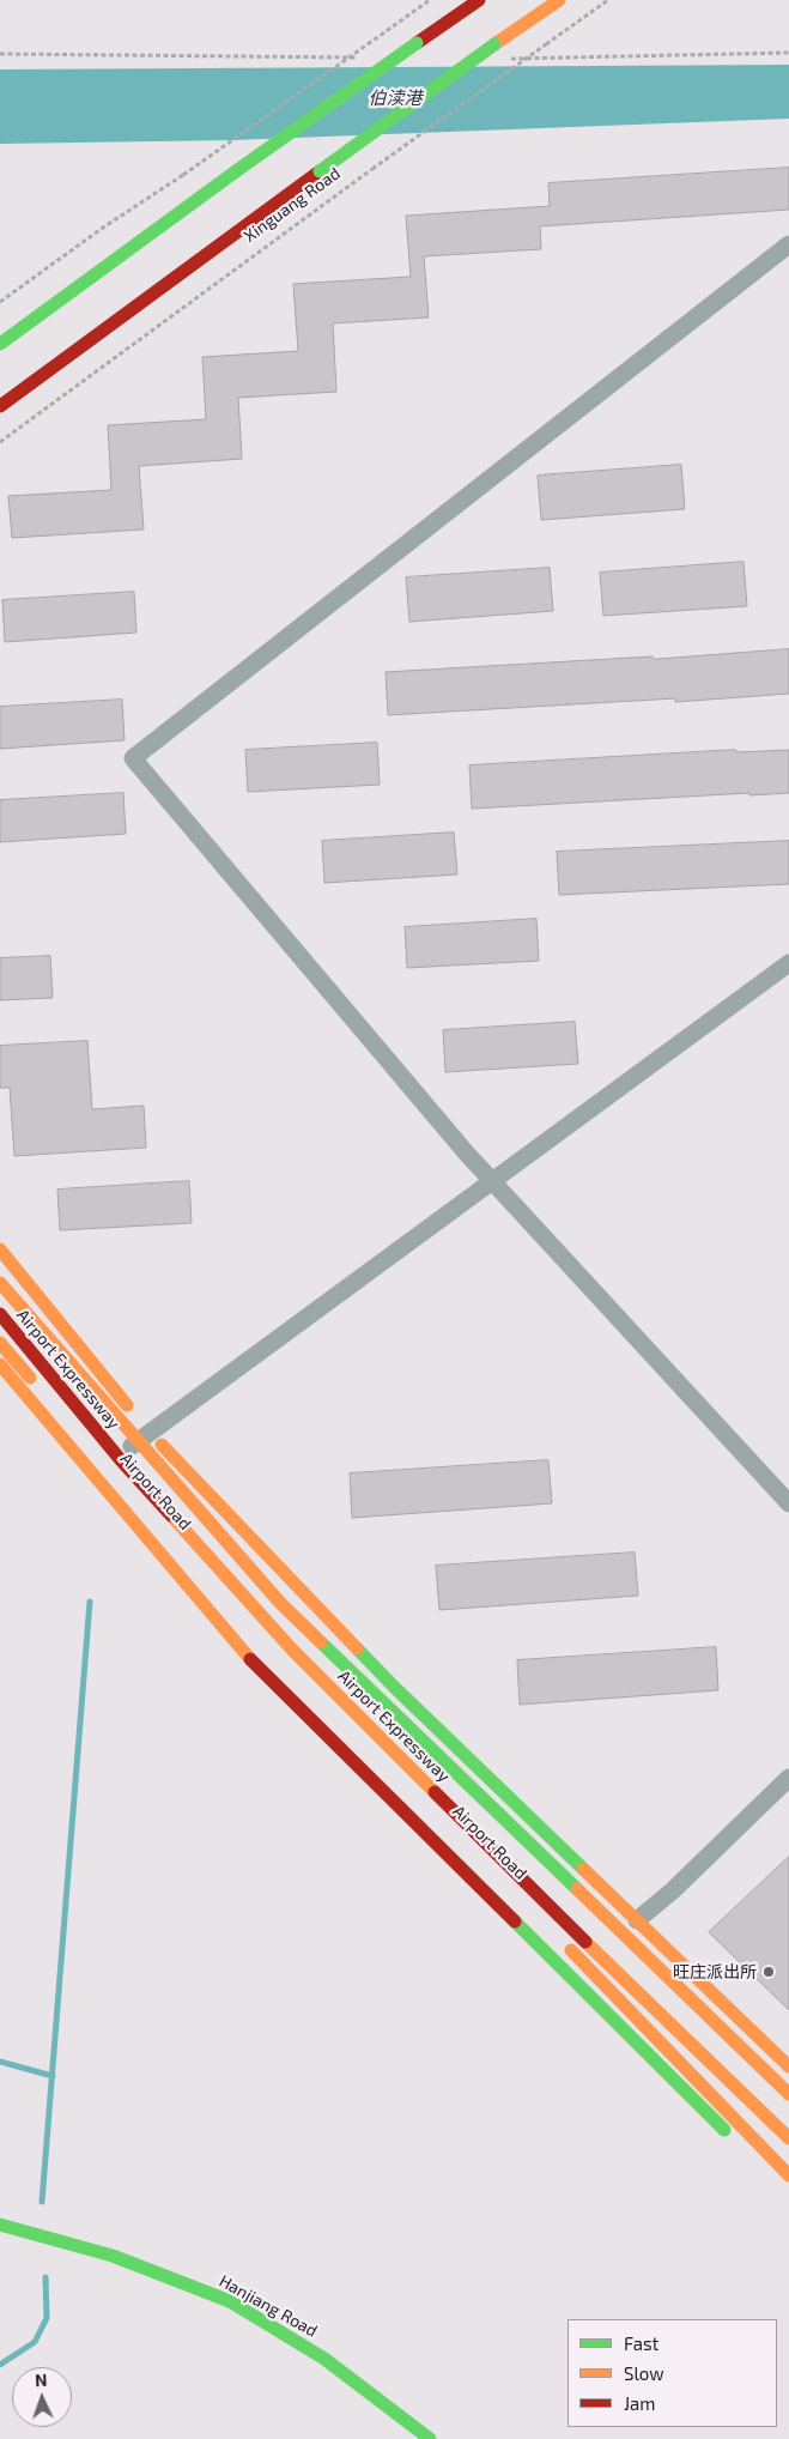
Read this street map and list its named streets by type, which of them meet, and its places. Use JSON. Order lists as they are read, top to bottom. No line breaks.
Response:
{"streets":{"main road":["Xinguang Road","Airport Expressway","Airport Road","Hanjiang Road"]},"water":["伯渎港"],"places":["旺庄派出所"],"legend":["Fast","Slow","Jam"],"north":"top"}
